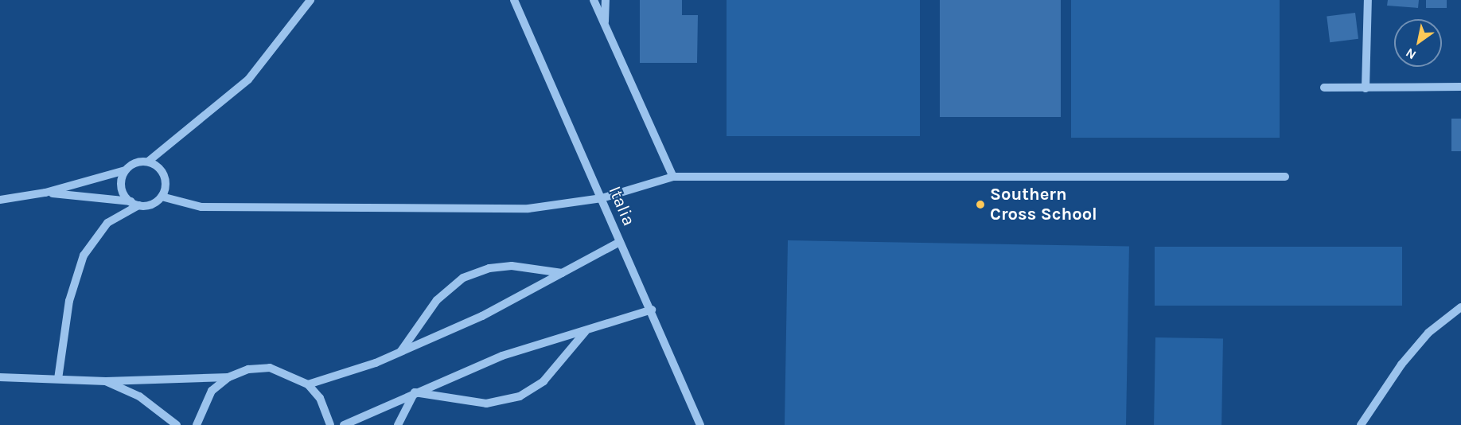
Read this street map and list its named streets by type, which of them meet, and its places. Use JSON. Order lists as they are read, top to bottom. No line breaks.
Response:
{"streets":{"street":["Italia"]},"places":["Southern Cross School"],"north":"bottom left"}
